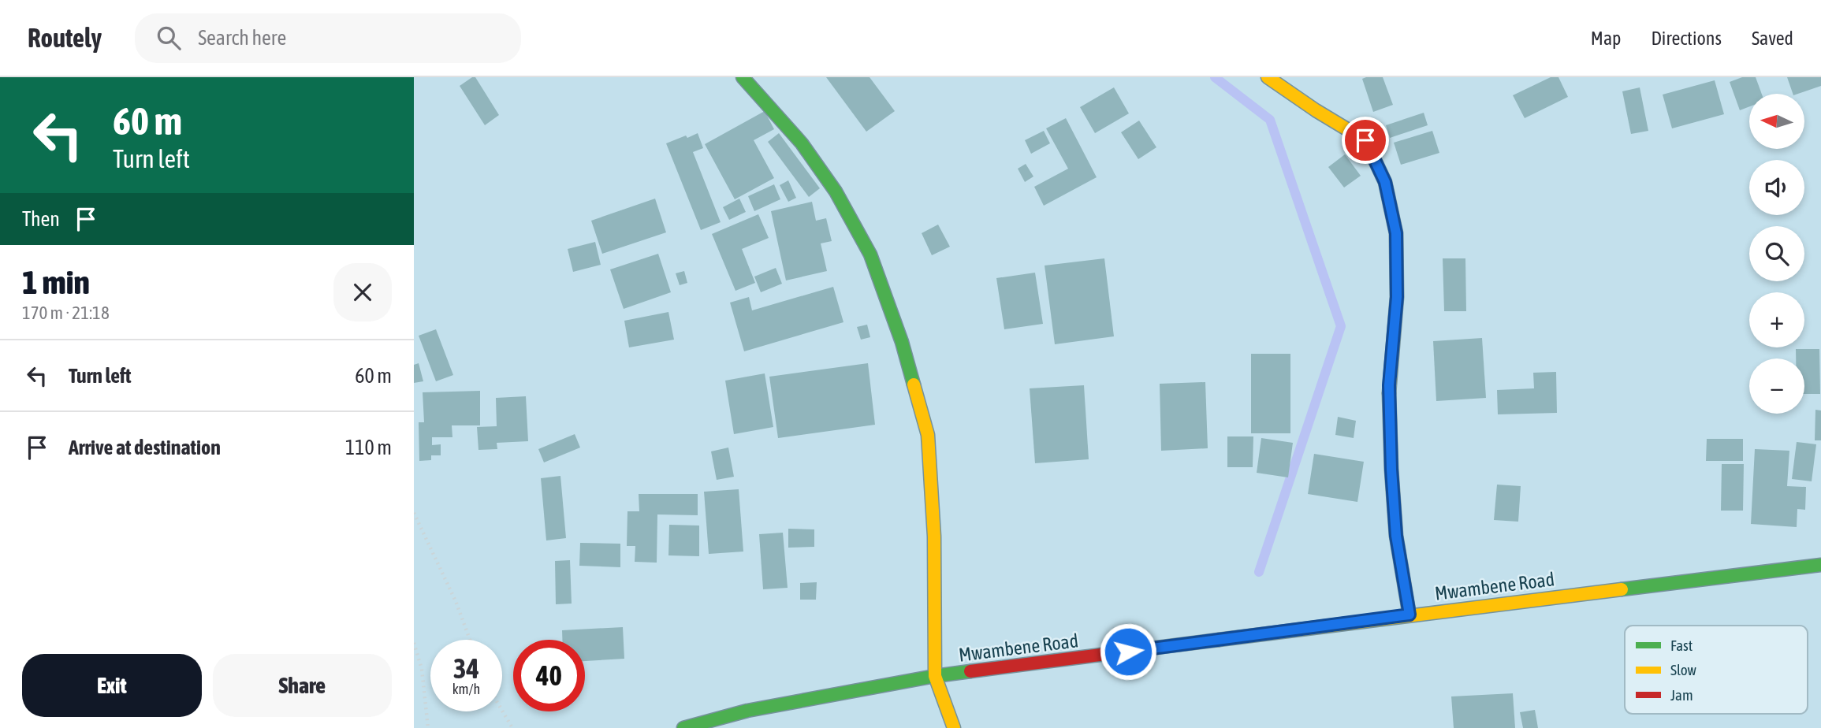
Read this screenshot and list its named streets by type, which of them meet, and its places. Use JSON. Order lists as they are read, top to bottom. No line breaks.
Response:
{"streets":{"street":["Mwambene Road"]},"legend":["Fast","Slow","Jam"],"north":"left","page":{"header":"Routely","search":"Search here","nav":["Map","Directions","Saved"],"turn":["60 m","Turn left"],"map_buttons":["+","−"],"then":"Then","heading":["1 min","170 m · 21:18"],"list":[{"name":"Turn left","value":"60 m"},{"name":"Arrive at destination","value":"110 m"}],"speed":"34 km/h","limit":"40","buttons":["Exit","Share"]}}
